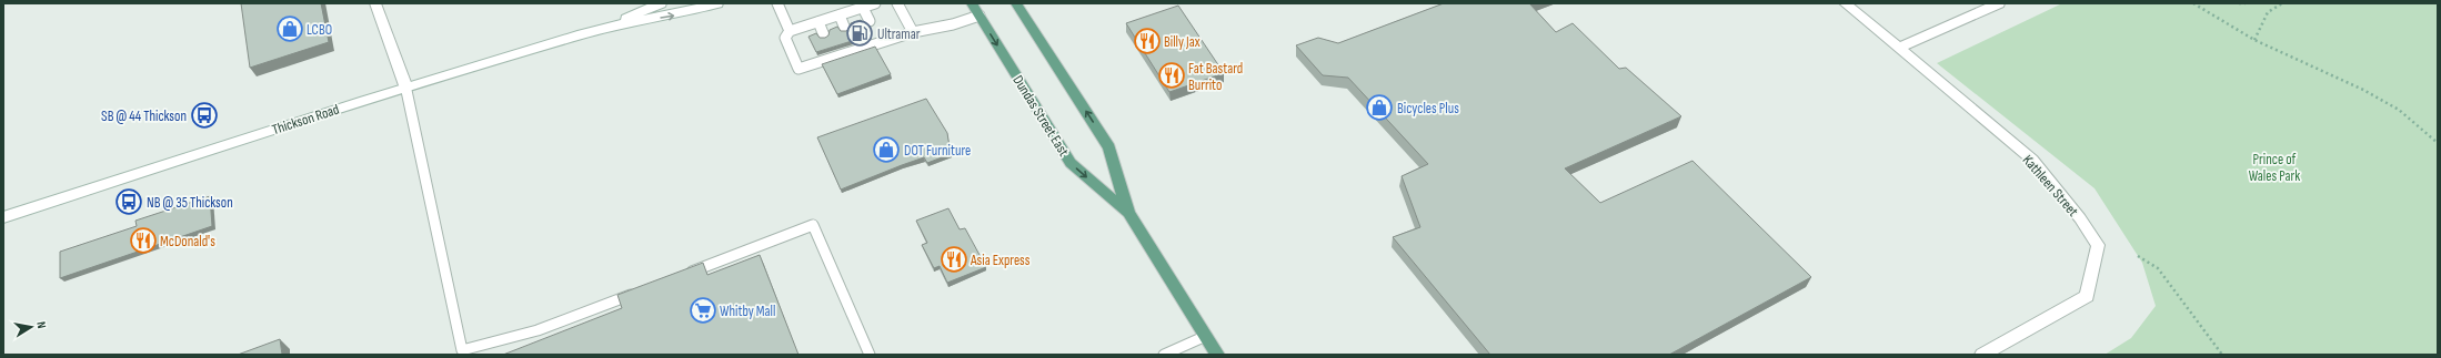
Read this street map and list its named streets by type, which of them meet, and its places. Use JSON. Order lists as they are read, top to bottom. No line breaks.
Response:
{"streets":{"main road":["Dundas Street East"],"street":["Thickson Road","Kathleen Street"]},"parks":["Prince of Wales Park"],"places":{"shop":["LCBO","Bicycles Plus","DOT Furniture"],"fuel station":["Ultramar"],"restaurant":["Billy Jax","Fat Bastard Burrito","McDonald's","Asia Express"],"bus stop":["SB @ 44 Thickson","NB @ 35 Thickson"],"supermarket":["Whitby Mall"]},"north":"right"}
